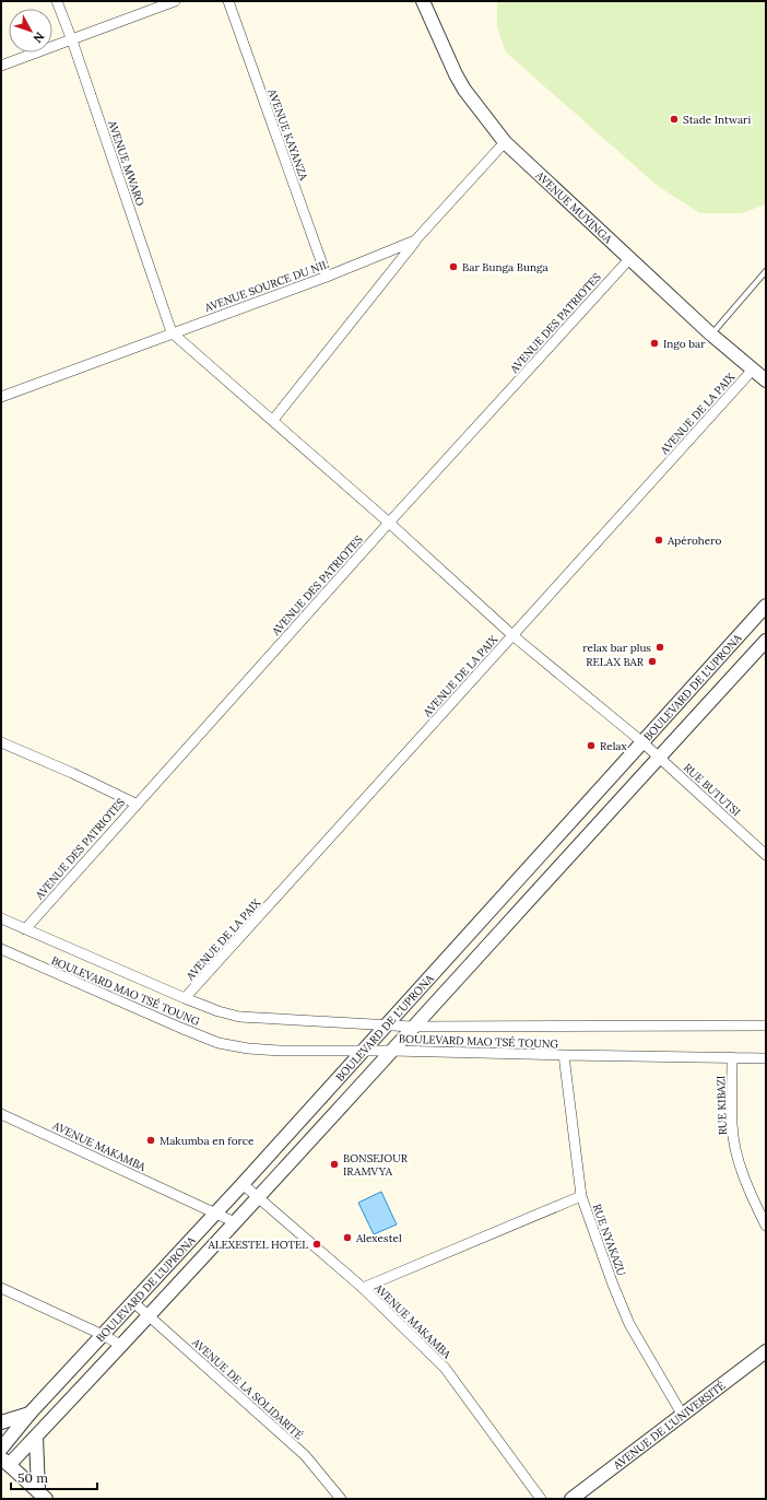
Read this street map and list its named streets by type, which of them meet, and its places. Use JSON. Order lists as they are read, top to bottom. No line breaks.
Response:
{"streets":{"street":["AVENUE KAYANZA","AVENUE MWARO","AVENUE MUYINGA","AVENUE SOURCE DU NIL","AVENUE DES PATRIOTES","AVENUE DE LA PAIX","BOULEVARD DE L'UPRONA","RUE BUTUTSI","BOULEVARD MAO TSÉ TOUNG","RUE KIBAZI","AVENUE MAKAMBA","RUE NYAKAZU","AVENUE DE LA SOLIDARITÉ","AVENUE DE L'UNIVERSITÉ"]},"crossings":[["AVENUE KAYANZA","AVENUE SOURCE DU NIL"],["AVENUE MWARO","AVENUE SOURCE DU NIL"],["AVENUE MWARO","RUE BUTUTSI"],["AVENUE MUYINGA","AVENUE SOURCE DU NIL"],["AVENUE MUYINGA","AVENUE DES PATRIOTES"],["AVENUE MUYINGA","AVENUE DE LA PAIX"],["AVENUE SOURCE DU NIL","RUE BUTUTSI"],["AVENUE DES PATRIOTES","RUE BUTUTSI"],["AVENUE DES PATRIOTES","BOULEVARD MAO TSÉ TOUNG"],["AVENUE DE LA PAIX","RUE BUTUTSI"],["AVENUE DE LA PAIX","BOULEVARD MAO TSÉ TOUNG"],["BOULEVARD DE L'UPRONA","RUE BUTUTSI"],["BOULEVARD DE L'UPRONA","BOULEVARD MAO TSÉ TOUNG"],["BOULEVARD DE L'UPRONA","AVENUE MAKAMBA"],["BOULEVARD DE L'UPRONA","AVENUE DE LA SOLIDARITÉ"],["BOULEVARD MAO TSÉ TOUNG","RUE KIBAZI"],["BOULEVARD MAO TSÉ TOUNG","RUE NYAKAZU"],["RUE NYAKAZU","AVENUE DE L'UNIVERSITÉ"]],"places":["Stade Intwari","Bar Bunga Bunga","Ingo bar","Apérohero","relax bar plus","RELAX BAR","Relax","Makumba en force","BONSEJOUR IRAMVYA","Alexestel","ALEXESTEL HOTEL"],"scale_bar":"50 m","north":"bottom right"}
